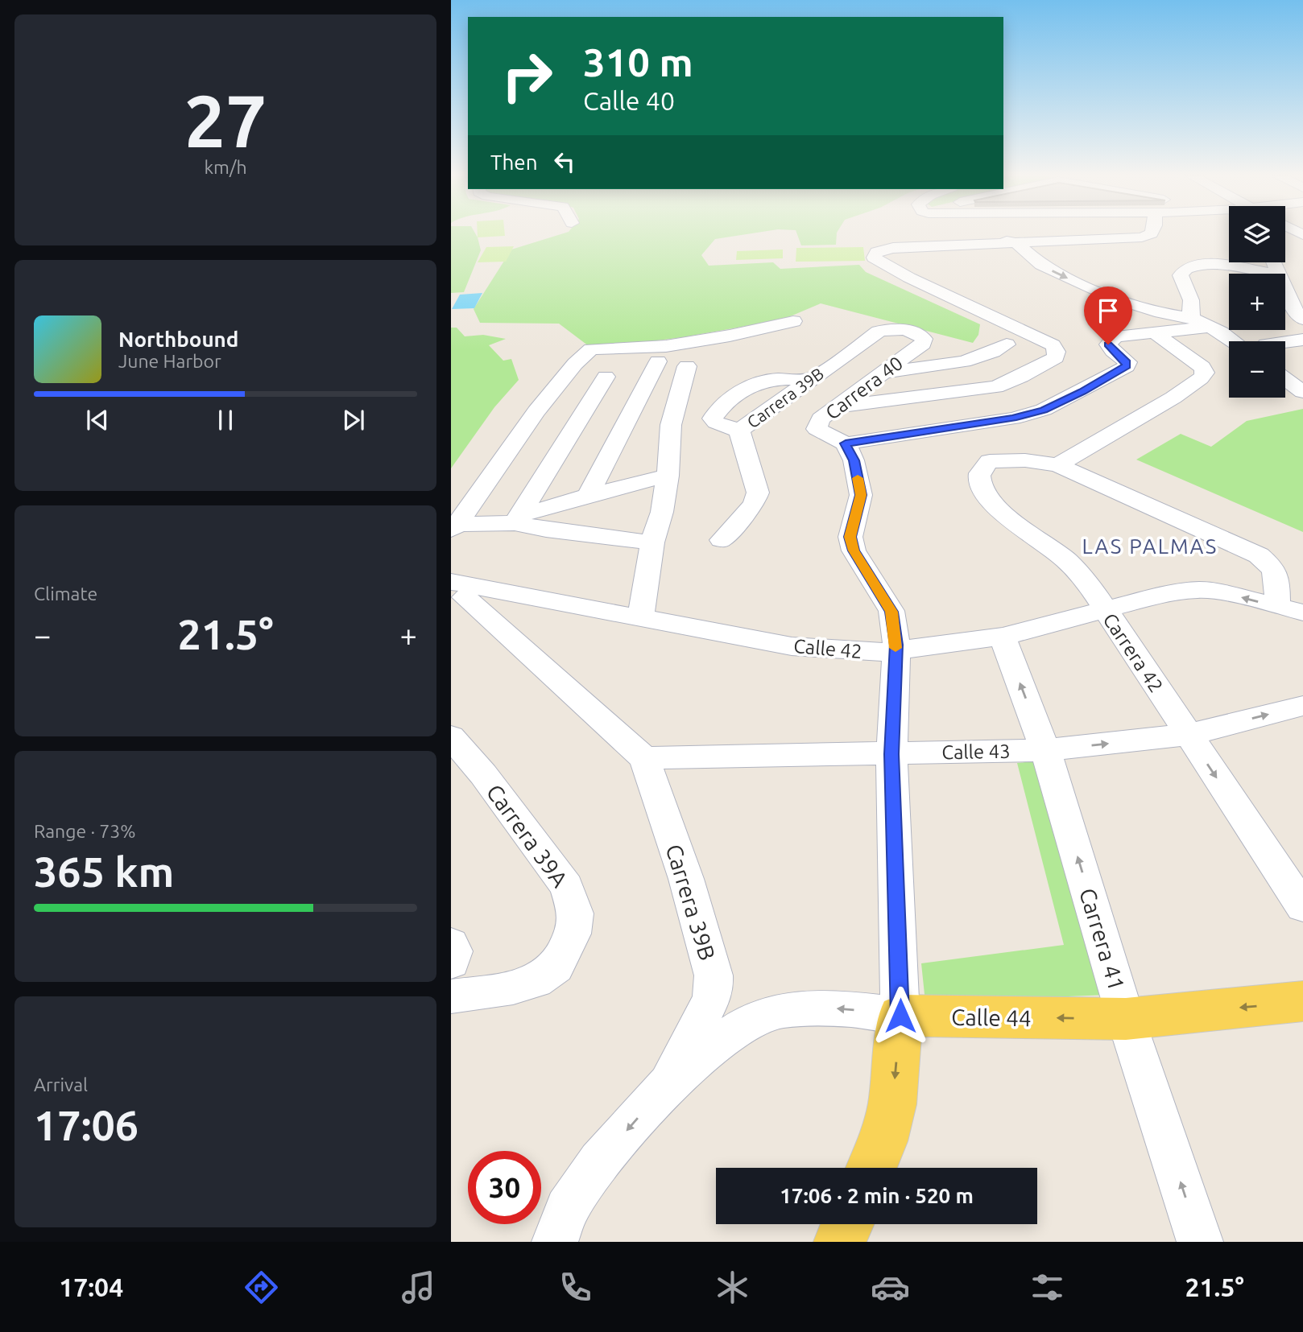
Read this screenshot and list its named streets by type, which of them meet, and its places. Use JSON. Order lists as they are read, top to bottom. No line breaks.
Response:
{"streets":{"main road":["Carrera 40","Calle 44"],"street":["Carrera 39B","Calle 42","Carrera 42","Calle 43","Carrera 39A","Carrera 41"]},"crossings":[["Carrera 40","Carrera 39B"],["Carrera 40","Calle 42"],["Carrera 40","Calle 43"],["Carrera 40","Calle 44"],["Carrera 39B","Calle 42"],["Carrera 39B","Calle 43"],["Carrera 39B","Calle 44"],["Calle 42","Carrera 42"],["Calle 42","Carrera 41"],["Carrera 42","Calle 43"],["Calle 43","Carrera 41"],["Carrera 41","Calle 44"]],"one_way":["Carrera 42","Calle 43","Carrera 41","Calle 44"],"districts":["LAS PALMAS"],"page":{"tile":[["27","km/h"],"Climate",["Range · 73%","365 km"],["Arrival","17:06"]],"turn":["310 m","Calle 40"],"then":"Then","map_buttons":["+","−"],"song":["Northbound","June Harbor"],"heat":["−","21.5°","+"],"limit":"30","trip":"17:06 · 2 min · 520 m","tabs":["17:04","21.5°"]}}
